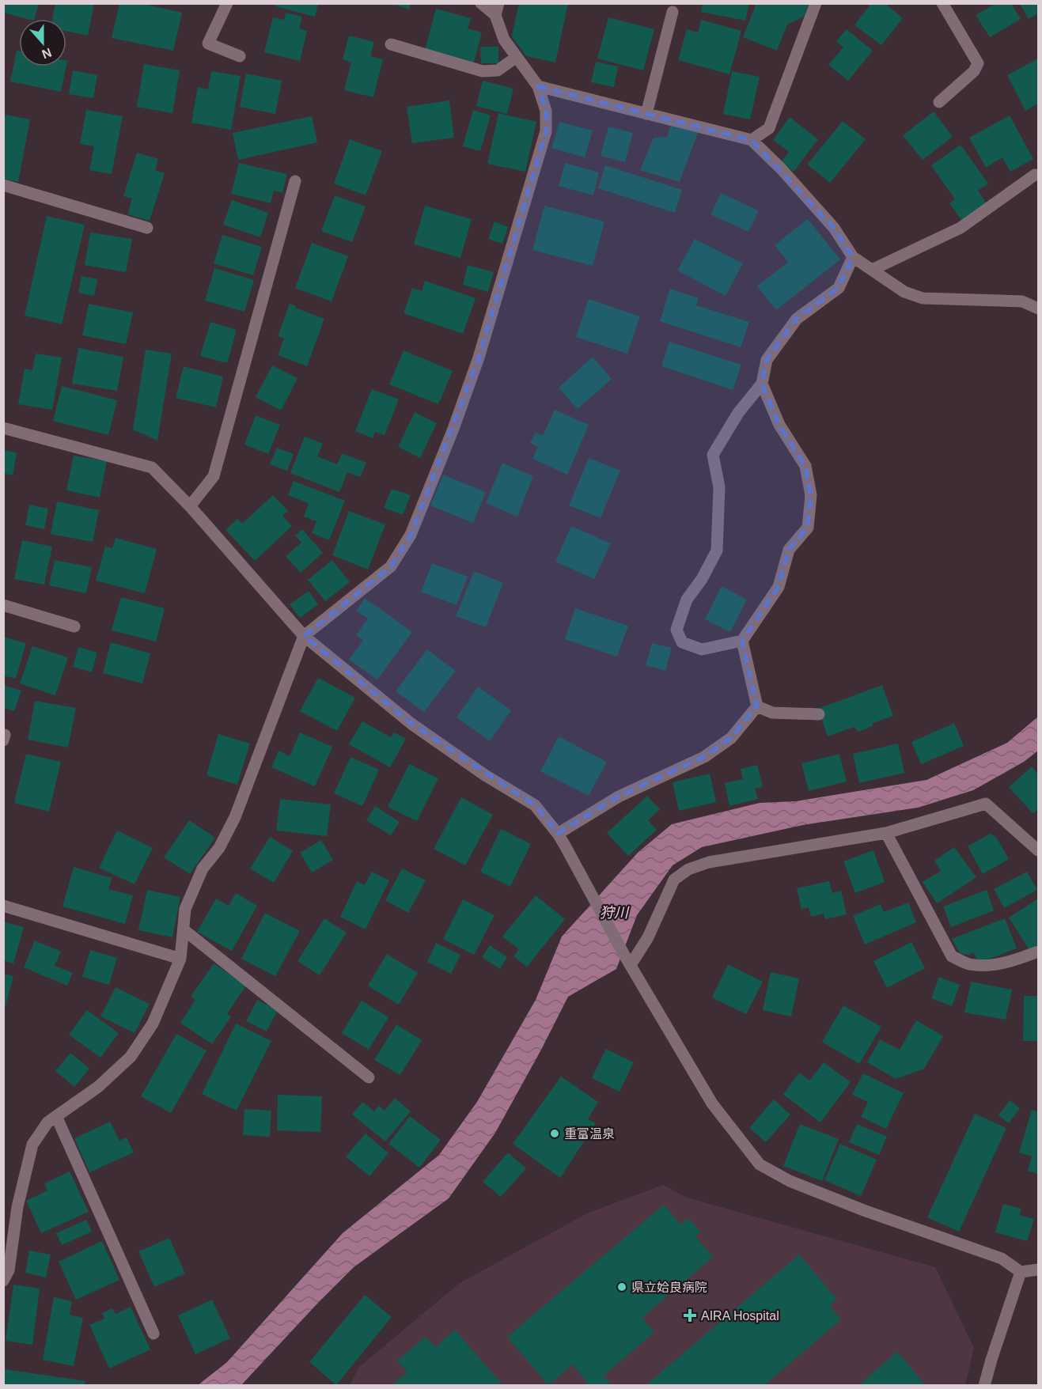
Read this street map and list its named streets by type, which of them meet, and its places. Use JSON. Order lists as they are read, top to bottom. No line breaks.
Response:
{"water":["狩川"],"places":{"other":["重富温泉","県立姶良病院"],"health":["AIRA Hospital"]},"north":"bottom"}
